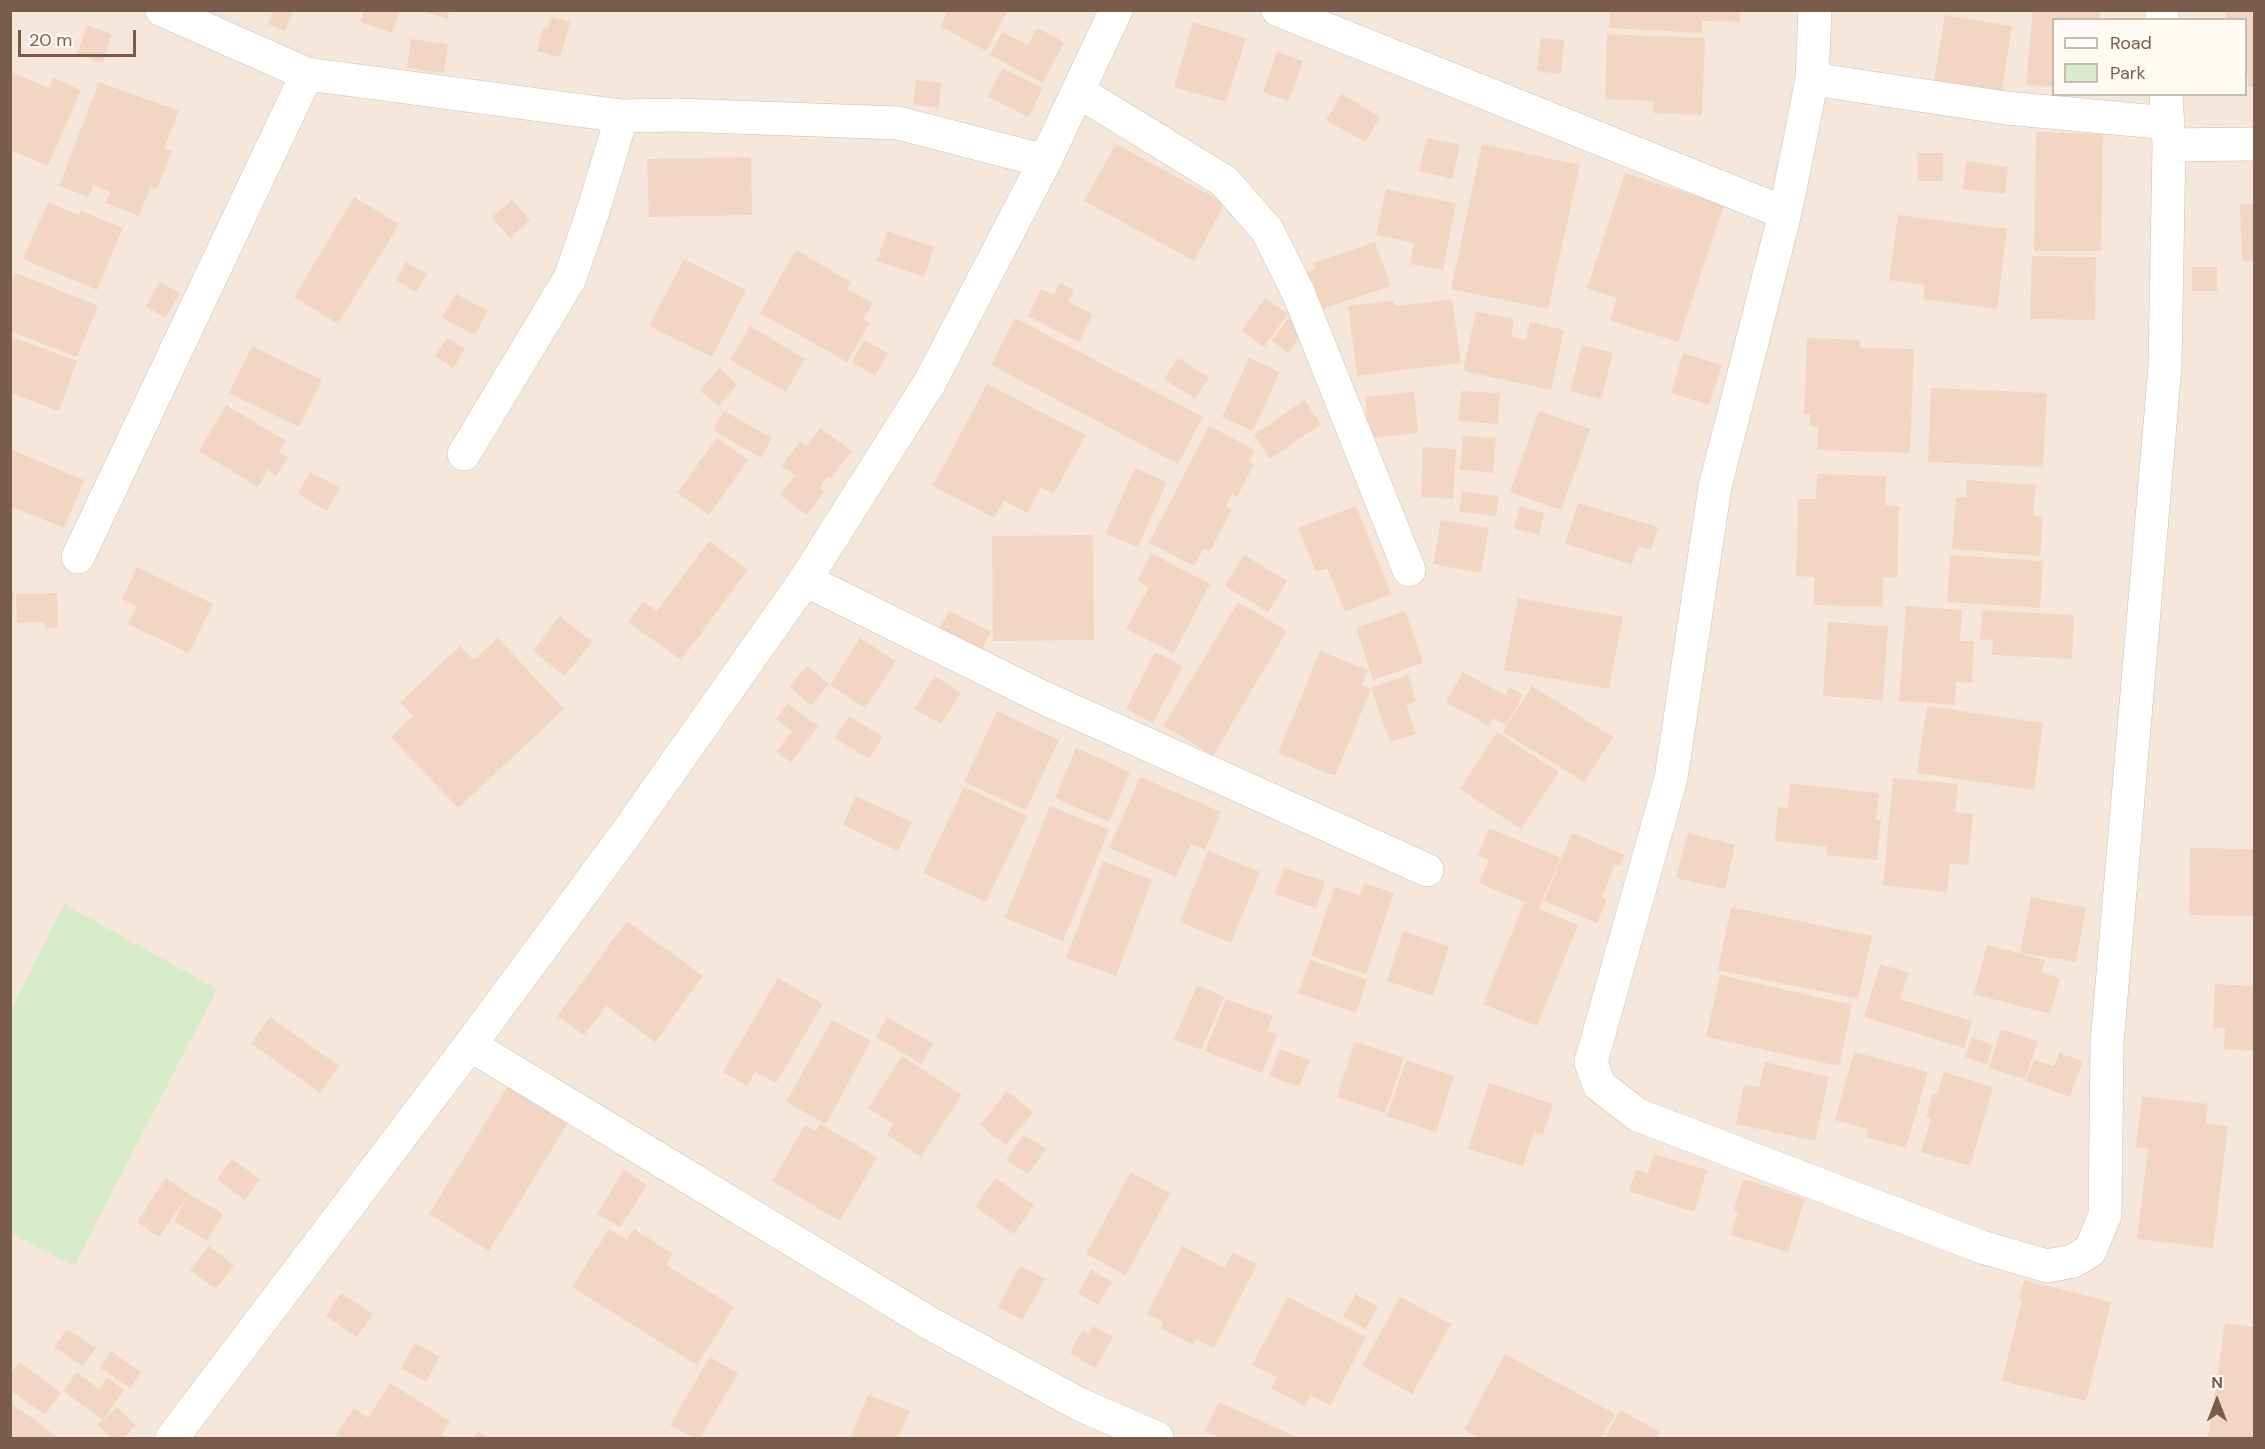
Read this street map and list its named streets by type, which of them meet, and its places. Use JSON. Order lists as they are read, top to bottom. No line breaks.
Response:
{"legend":["Road","Park"],"scale_bar":"20 m","north":"top"}
